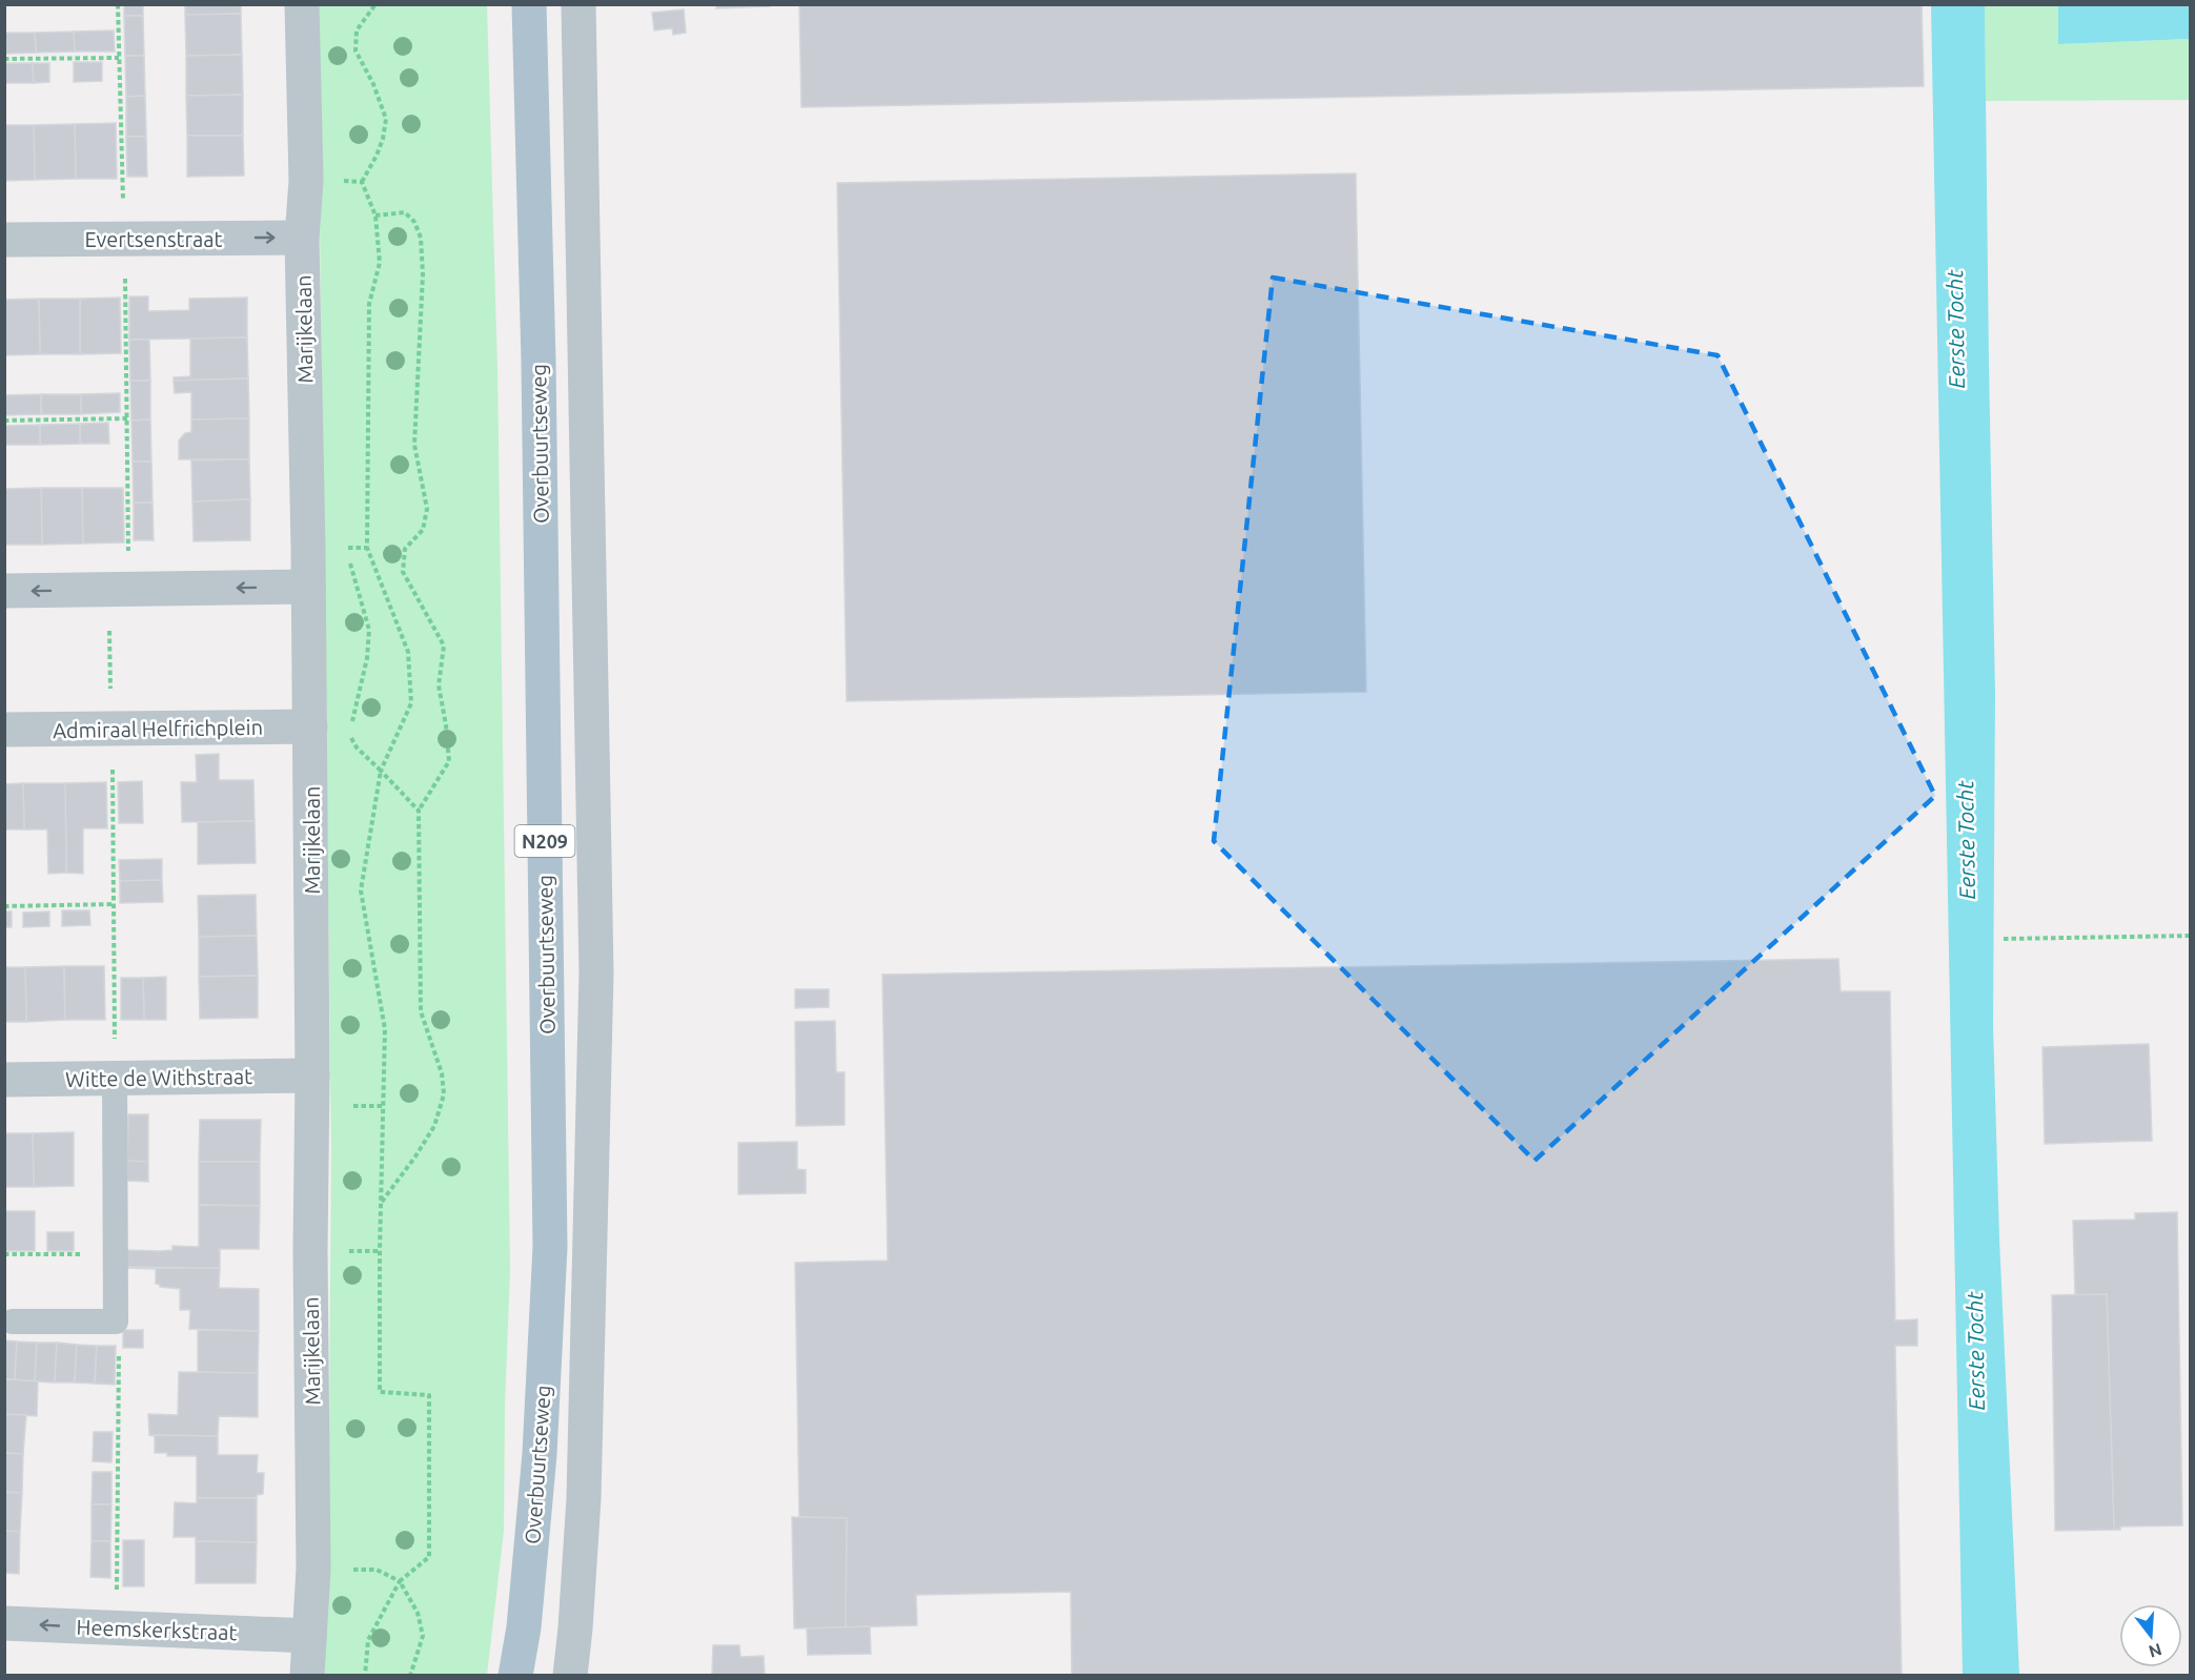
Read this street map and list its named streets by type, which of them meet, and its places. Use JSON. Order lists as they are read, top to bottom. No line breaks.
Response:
{"streets":{"main road":["Overbuurtseweg","N209"],"street":["Evertsenstraat","Marijkelaan","Admiraal Helfrichplein","Witte de Withstraat","Heemskerkstraat"]},"crossings":[["Evertsenstraat","Marijkelaan"],["Marijkelaan","Admiraal Helfrichplein"],["Marijkelaan","Witte de Withstraat"],["Marijkelaan","Heemskerkstraat"]],"one_way":["Evertsenstraat","Heemskerkstraat"],"water":["Eerste Tocht"],"north":"bottom"}
